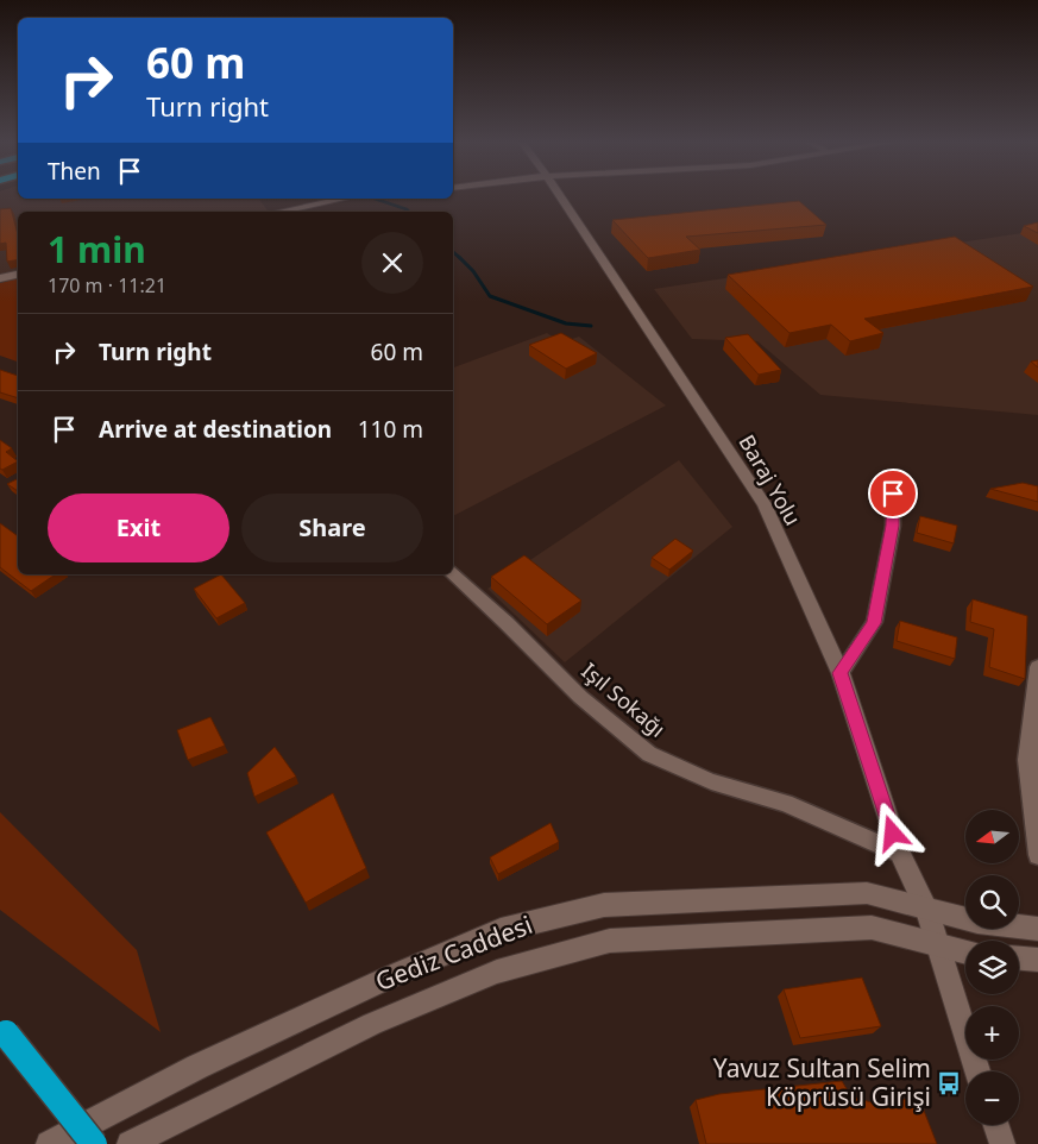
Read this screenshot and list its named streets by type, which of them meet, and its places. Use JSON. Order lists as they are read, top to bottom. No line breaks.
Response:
{"streets":{"main road":["Gediz Caddesi"],"street":["Baraj Yolu","Işıl Sokağı"]},"crossings":[["Baraj Yolu","Işıl Sokağı"],["Baraj Yolu","Gediz Caddesi"]],"places":{"bus stop":["Yavuz Sultan Selim Köprüsü Girişi"]},"north":"left","page":{"turn":["60 m","Turn right"],"then":"Then","heading":["1 min","170 m · 11:21"],"list":[{"name":"Turn right","value":"60 m"},{"name":"Arrive at destination","value":"110 m"}],"buttons":["Exit","Share"],"map_buttons":["+","−"]}}
